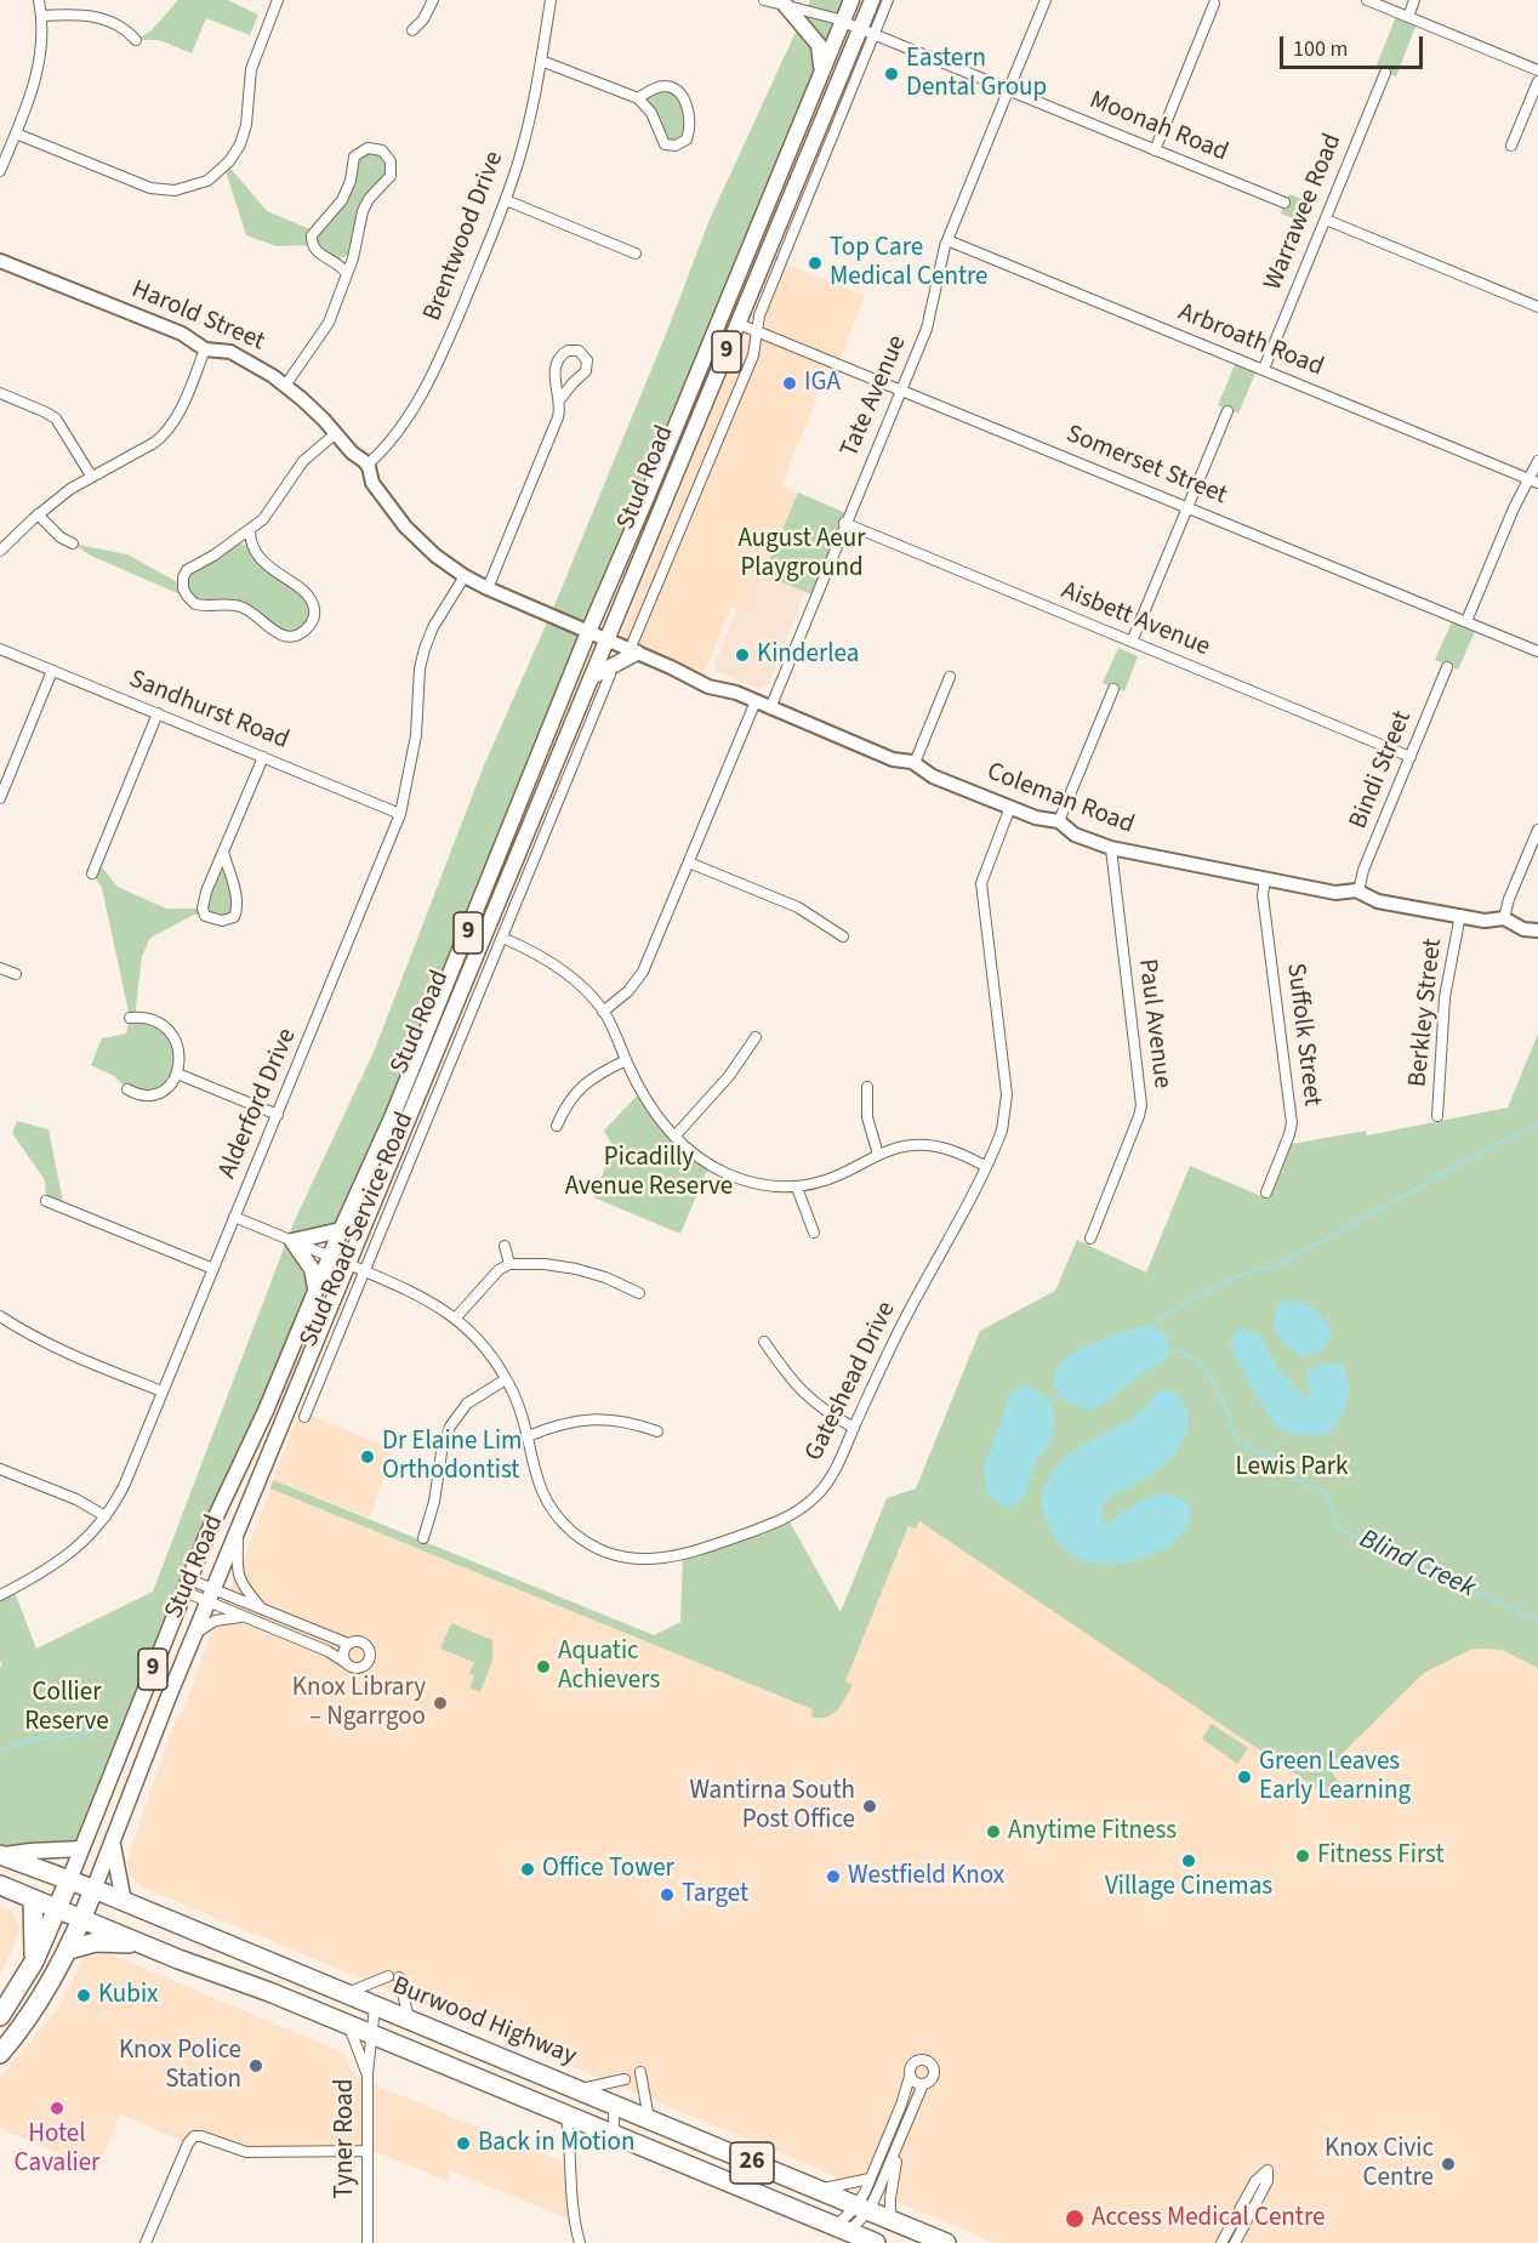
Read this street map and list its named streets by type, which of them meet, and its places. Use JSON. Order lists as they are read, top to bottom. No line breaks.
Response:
{"streets":{"highway":["9","Stud Road","Burwood Highway","26"],"street":["Moonah Road","Warrawee Road","Brentwood Drive","Harold Street","Arbroath Road","Tate Avenue","Somerset Street","Aisbett Avenue","Sandhurst Road","Bindi Street","Coleman Road","Berkley Street","Paul Avenue","Suffolk Street","Alderford Drive","Stud Road Service Road","Gateshead Drive","Tyner Road"]},"crossings":[["Moonah Road","Tate Avenue"],["Warrawee Road","Arbroath Road"],["Brentwood Drive","Harold Street"],["Harold Street","Stud Road"],["Harold Street","Coleman Road"],["Harold Street","Alderford Drive"],["Arbroath Road","Tate Avenue"],["Tate Avenue","Somerset Street"],["Tate Avenue","Aisbett Avenue"],["Tate Avenue","Coleman Road"],["Somerset Street","Stud Road"],["Stud Road","Coleman Road"],["Stud Road","Gateshead Drive"],["Stud Road","Burwood Highway"],["Aisbett Avenue","Bindi Street"],["Sandhurst Road","Alderford Drive"],["Bindi Street","Coleman Road"],["Coleman Road","Berkley Street"],["Coleman Road","Paul Avenue"],["Coleman Road","Suffolk Street"],["Coleman Road","Gateshead Drive"],["Alderford Drive","Gateshead Drive"],["Stud Road Service Road","Gateshead Drive"],["Burwood Highway","Tyner Road"]],"water":["Blind Creek"],"parks":["August Aeur Playground","Picadilly Avenue Reserve","Lewis Park","Collier Reserve"],"places":["Eastern Dental Group","Top Care Medical Centre","IGA","Kinderlea","Dr Elaine Lim Orthodontist","Aquatic Achievers","Knox Library – Ngarrgoo","Green Leaves Early Learning","Wantirna South Post Office","Anytime Fitness","Fitness First","Village Cinemas","Office Tower","Westfield Knox","Target","Kubix","Knox Police Station","Hotel Cavalier","Back in Motion","Knox Civic Centre","Access Medical Centre"],"scale_bar":"100 m"}
